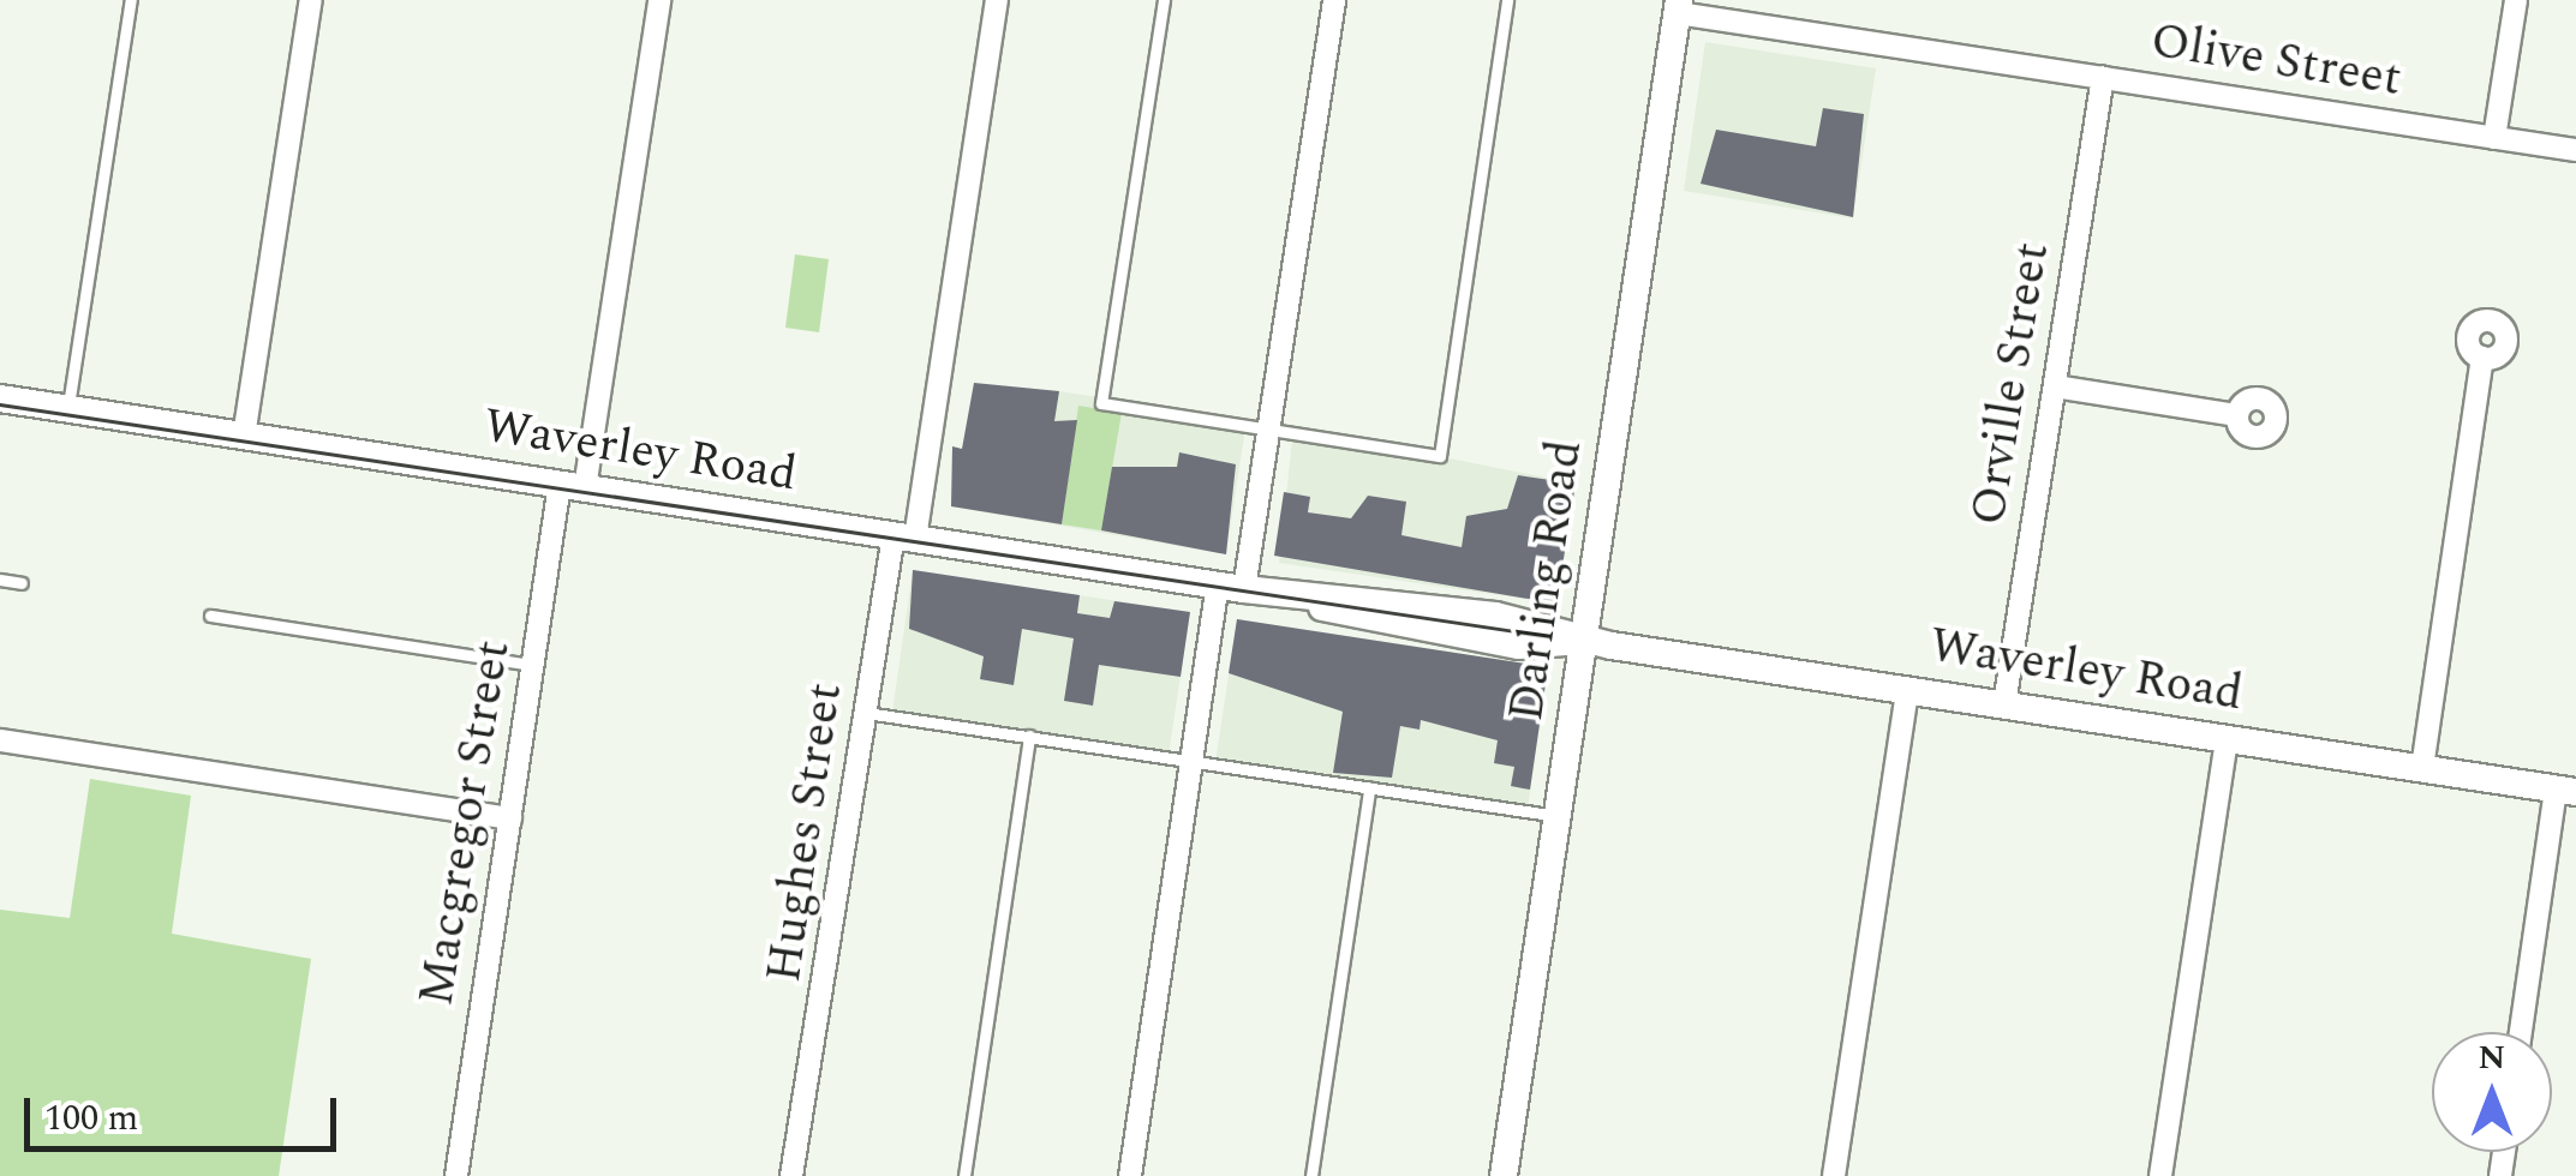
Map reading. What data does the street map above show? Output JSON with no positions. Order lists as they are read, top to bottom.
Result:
{
  "streets": {
    "main road": ["Waverley Road", "Darling Road"],
    "street": [
      "Olive Street",
      "Orville Street",
      "Macgregor Street",
      "Hughes Street"
    ]
  },
  "crossings": [
    ["Olive Street", "Orville Street"],
    ["Olive Street", "Darling Road"],
    ["Orville Street", "Waverley Road"],
    ["Waverley Road", "Darling Road"],
    ["Waverley Road", "Macgregor Street"],
    ["Waverley Road", "Hughes Street"]
  ],
  "scale_bar": "100 m",
  "north": "top"
}
